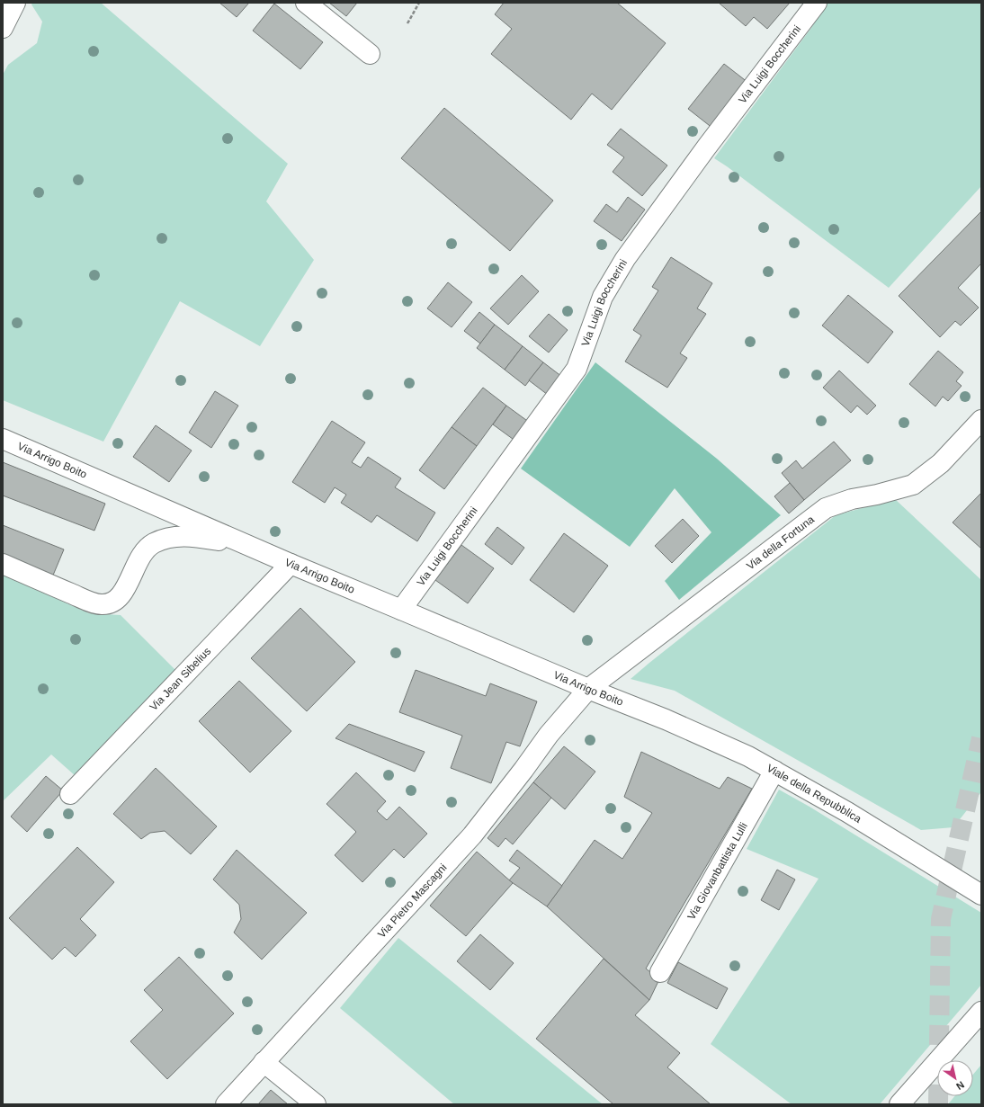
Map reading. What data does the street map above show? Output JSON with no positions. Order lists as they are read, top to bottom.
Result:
{
  "streets": {
    "street": [
      "Via Luigi Boccherini",
      "Via Arrigo Boito",
      "Via della Fortuna",
      "Via Jean Sibelius",
      "Viale della Repubblica",
      "Via Giovanbattista Lulli",
      "Via Pietro Mascagni"
    ]
  },
  "crossings": [
    ["Via Luigi Boccherini", "Via Arrigo Boito"],
    ["Via Arrigo Boito", "Via della Fortuna"],
    ["Via Arrigo Boito", "Via Jean Sibelius"],
    ["Via Arrigo Boito", "Viale della Repubblica"],
    ["Via Arrigo Boito", "Via Pietro Mascagni"],
    ["Via della Fortuna", "Via Pietro Mascagni"],
    ["Viale della Repubblica", "Via Giovanbattista Lulli"]
  ],
  "north": "bottom right"
}
